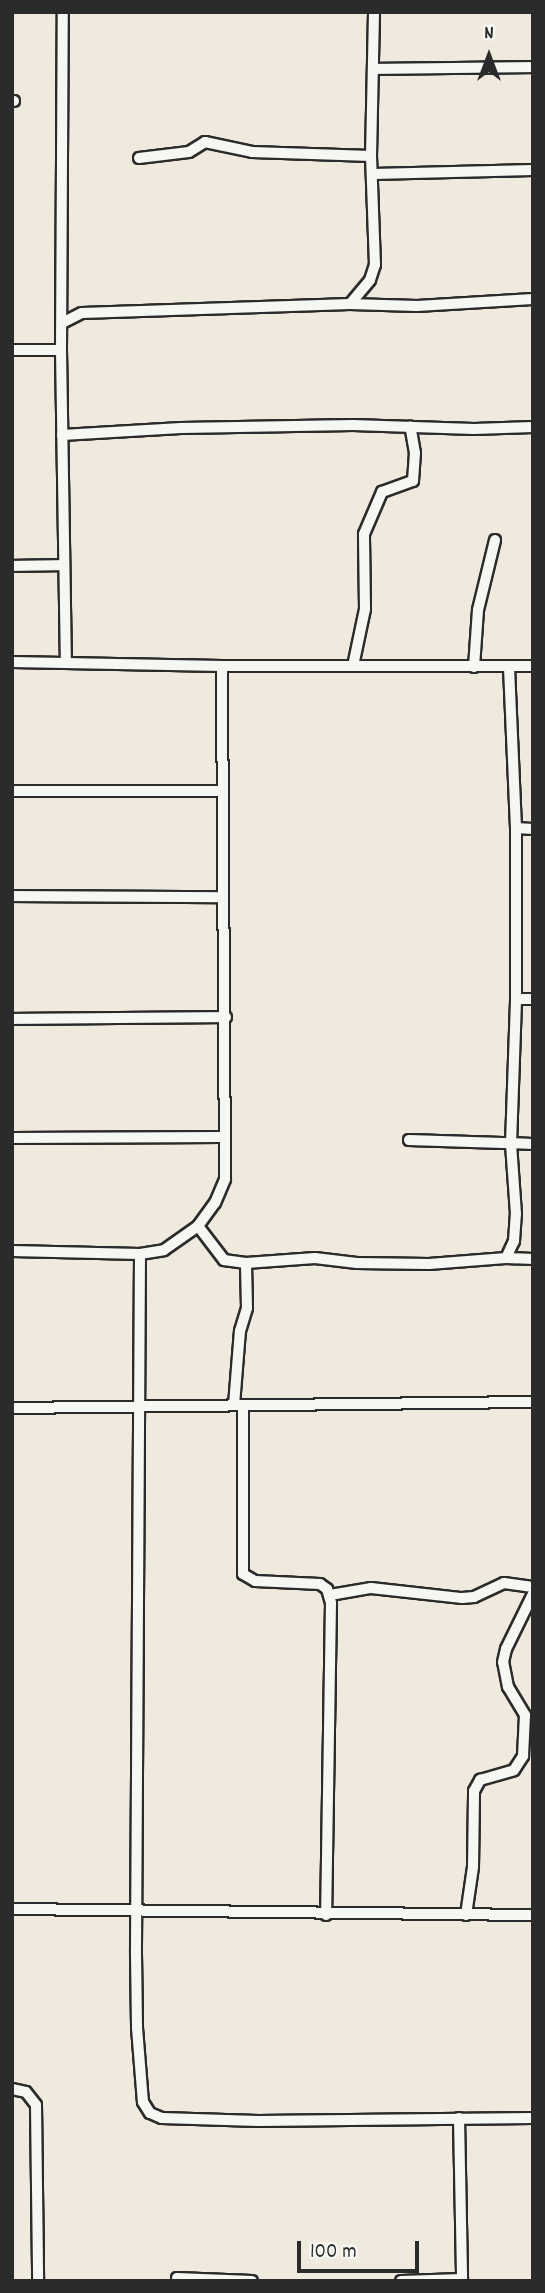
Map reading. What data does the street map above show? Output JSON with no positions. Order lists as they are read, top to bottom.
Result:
{
  "scale_bar": "100 m",
  "north": "top"
}
